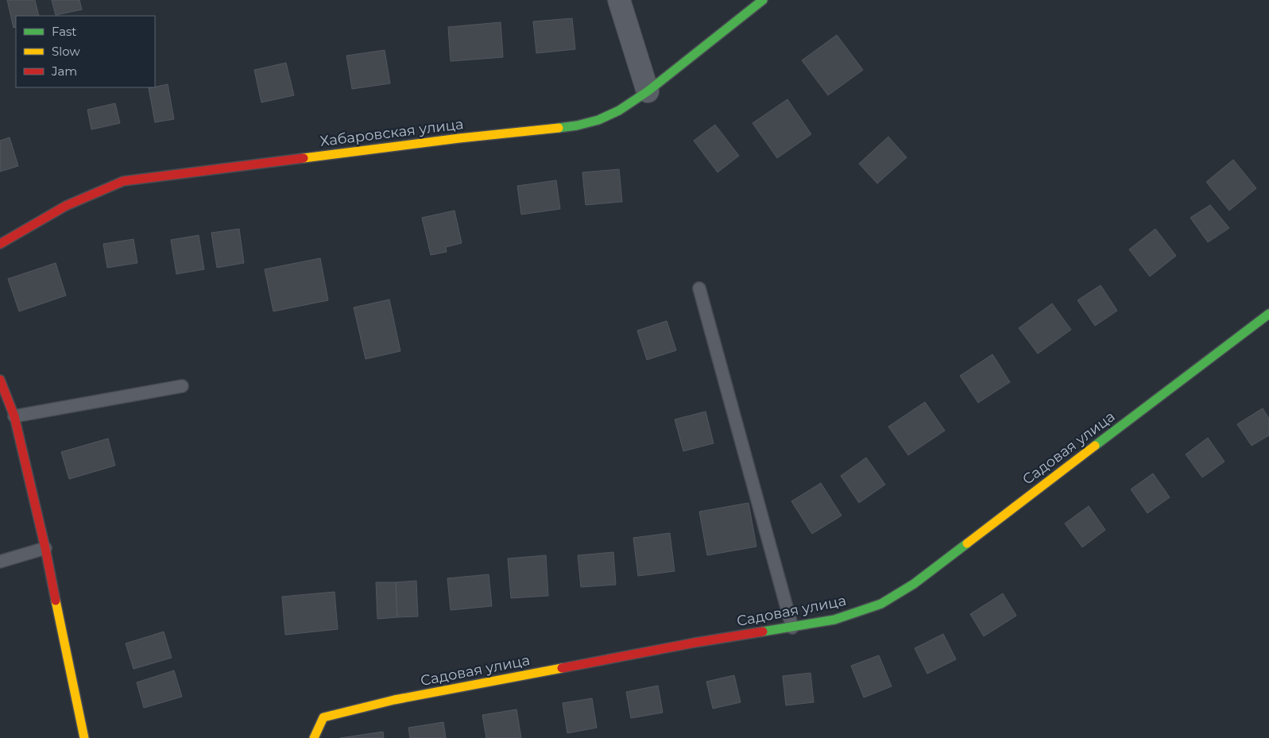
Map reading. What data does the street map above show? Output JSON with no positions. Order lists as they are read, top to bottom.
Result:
{
  "streets": {
    "street": ["Хабаровская улица", "Садовая улица"]
  },
  "legend": ["Fast", "Slow", "Jam"]
}
